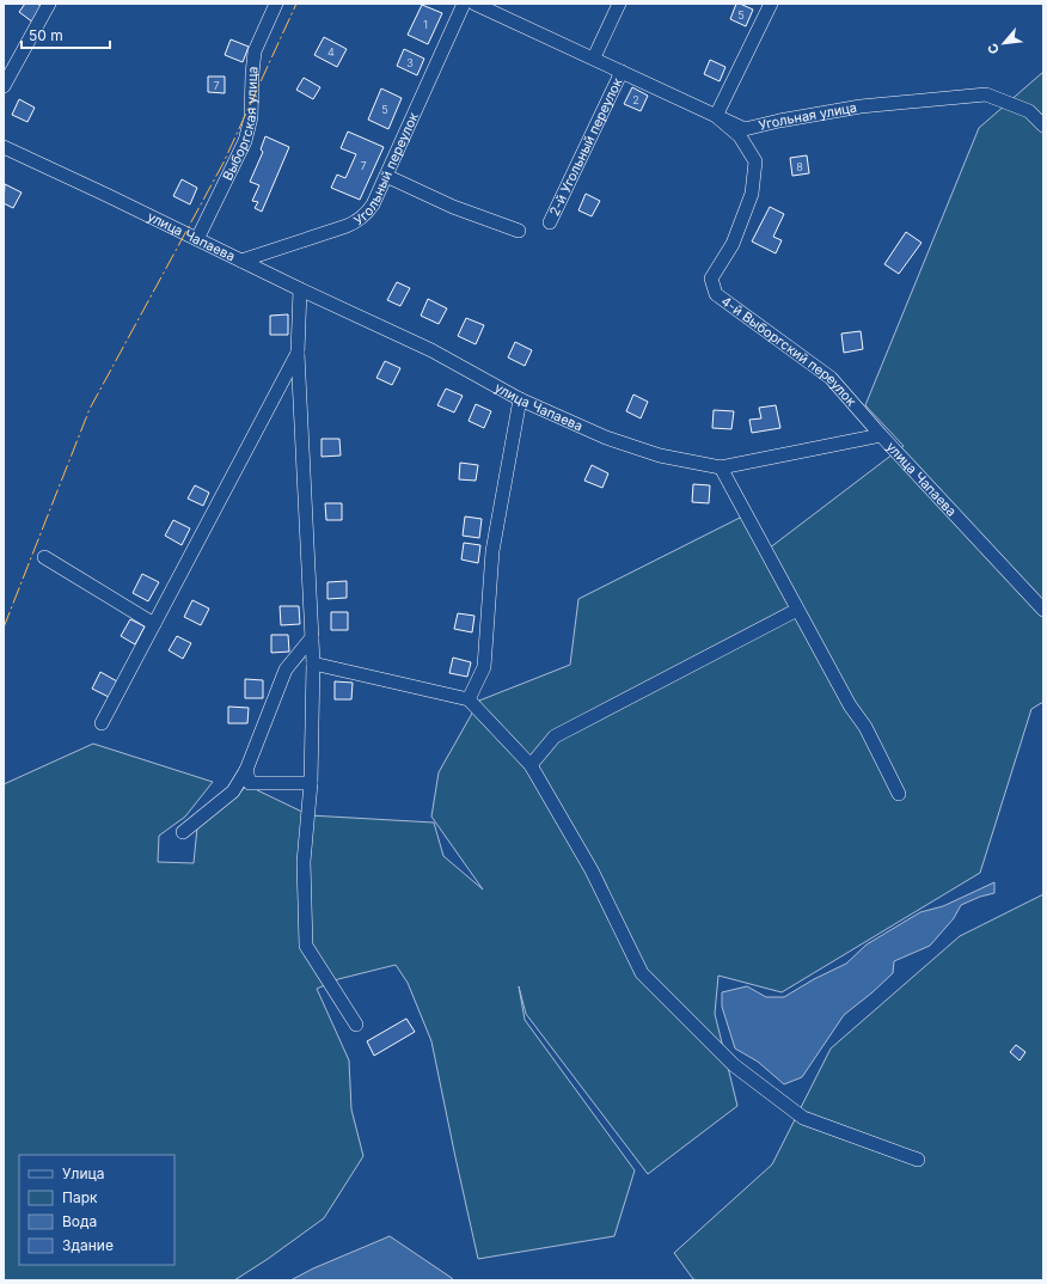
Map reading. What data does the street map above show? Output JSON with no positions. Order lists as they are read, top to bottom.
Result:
{
  "streets": {
    "street": [
      "Угольная улица",
      "Выборгская улица",
      "2-й Угольный переулок",
      "Угольный переулок",
      "улица Чапаева",
      "4-й Выборгский переулок"
    ]
  },
  "crossings": [
    ["Угольная улица", "2-й Угольный переулок"],
    ["Угольная улица", "4-й Выборгский переулок"],
    ["Выборгская улица", "улица Чапаева"],
    ["Угольный переулок", "улица Чапаева"],
    ["улица Чапаева", "4-й Выборгский переулок"]
  ],
  "house_numbers": [
    "5",
    "1",
    "4",
    "3",
    "7",
    "2",
    "5",
    "7",
    "8"
  ],
  "legend": [
    "Улица",
    "Парк",
    "Вода",
    "Здание"
  ],
  "scale_bar": "50 m",
  "north": "bottom left"
}
